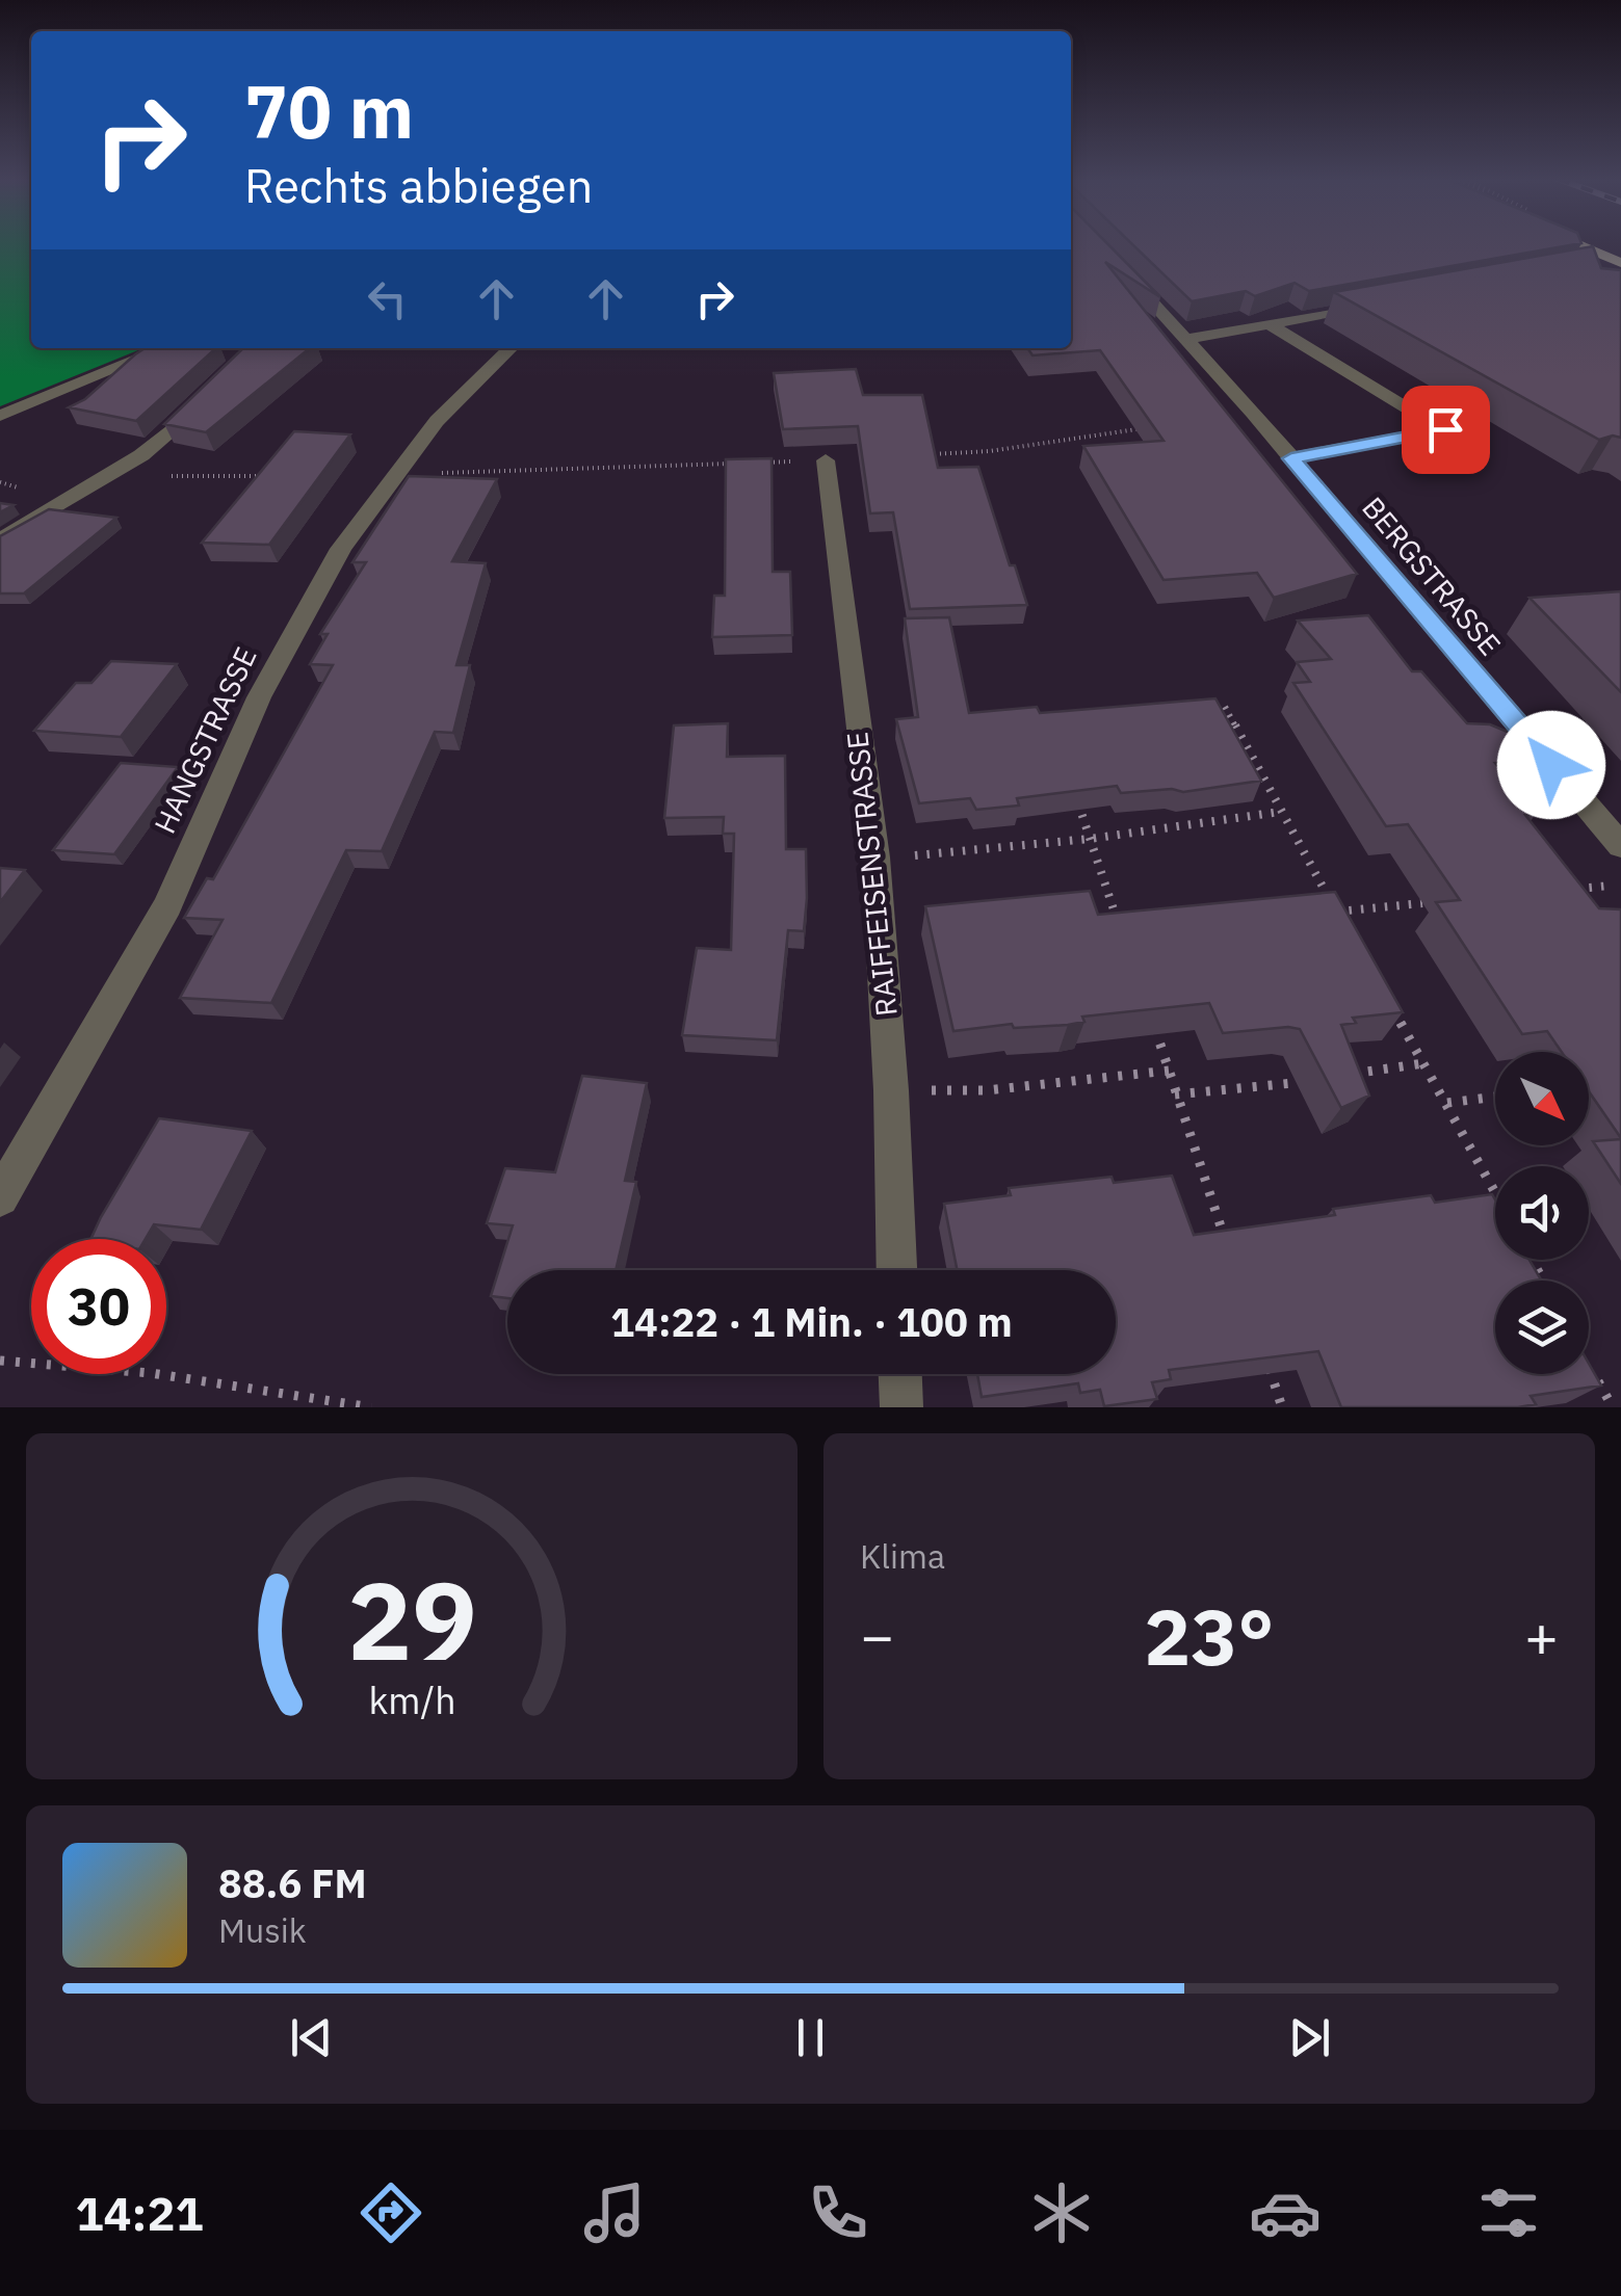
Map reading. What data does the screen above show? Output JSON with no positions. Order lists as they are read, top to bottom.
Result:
{
  "streets": {
    "street": ["BERGSTRASSE", "HANGSTRASSE", "RAIFFEISENSTRASSE"]
  },
  "north": "bottom right",
  "page": {
    "turn": ["70 m", "Rechts abbiegen"],
    "limit": "30",
    "trip": "14:22 · 1 Min. · 100 m",
    "tile": "Klima",
    "heat": ["−", "23°", "+"],
    "song": ["88.6 FM", "Musik"],
    "tabs": "14:21",
    "gauge": ["29", "km/h"]
  }
}
